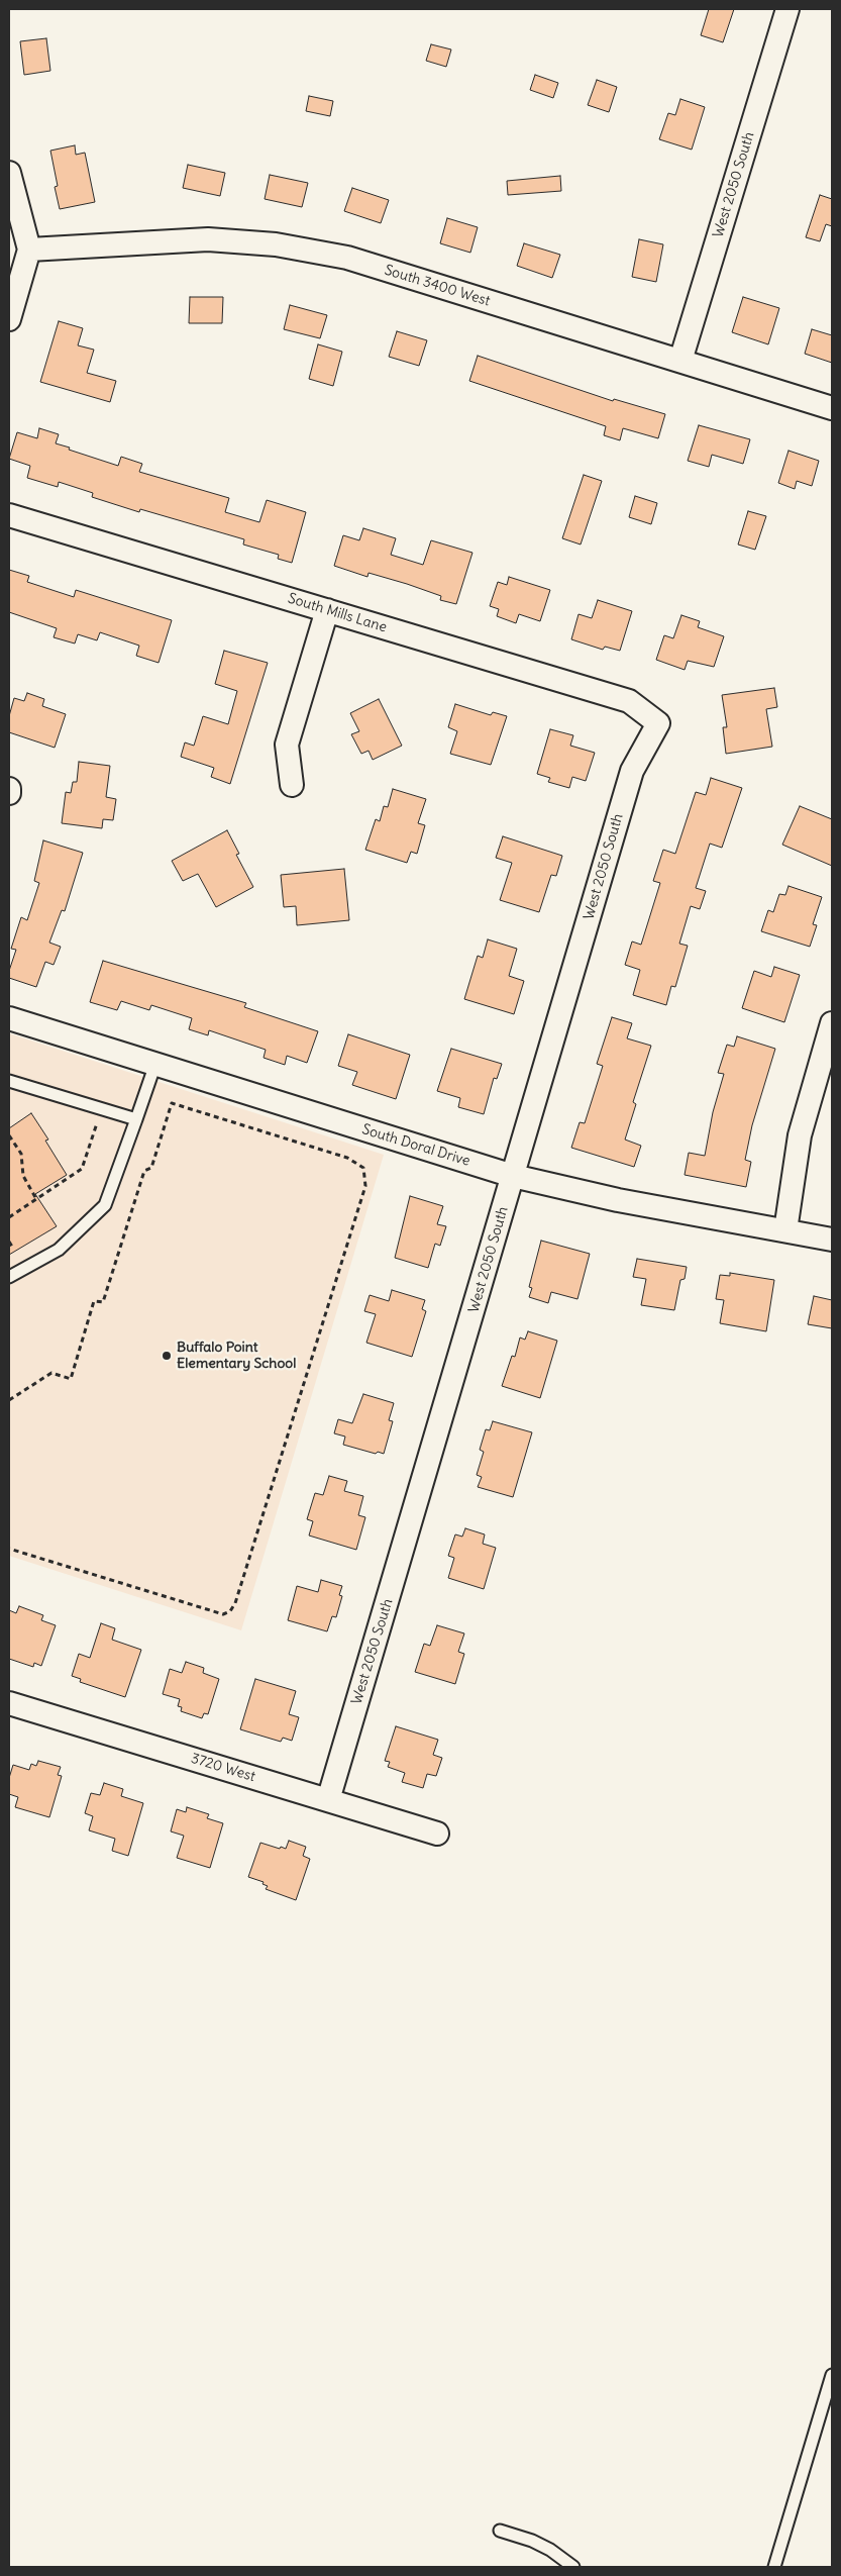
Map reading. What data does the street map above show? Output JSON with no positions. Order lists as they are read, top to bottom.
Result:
{
  "streets": {
    "street": [
      "West 2050 South",
      "South 3400 West",
      "South Mills Lane",
      "South Doral Drive",
      "3720 West"
    ]
  },
  "crossings": [
    ["West 2050 South", "South 3400 West"],
    ["West 2050 South", "South Mills Lane"],
    ["West 2050 South", "South Doral Drive"],
    ["West 2050 South", "3720 West"]
  ],
  "places": ["Buffalo Point Elementary School"]
}
